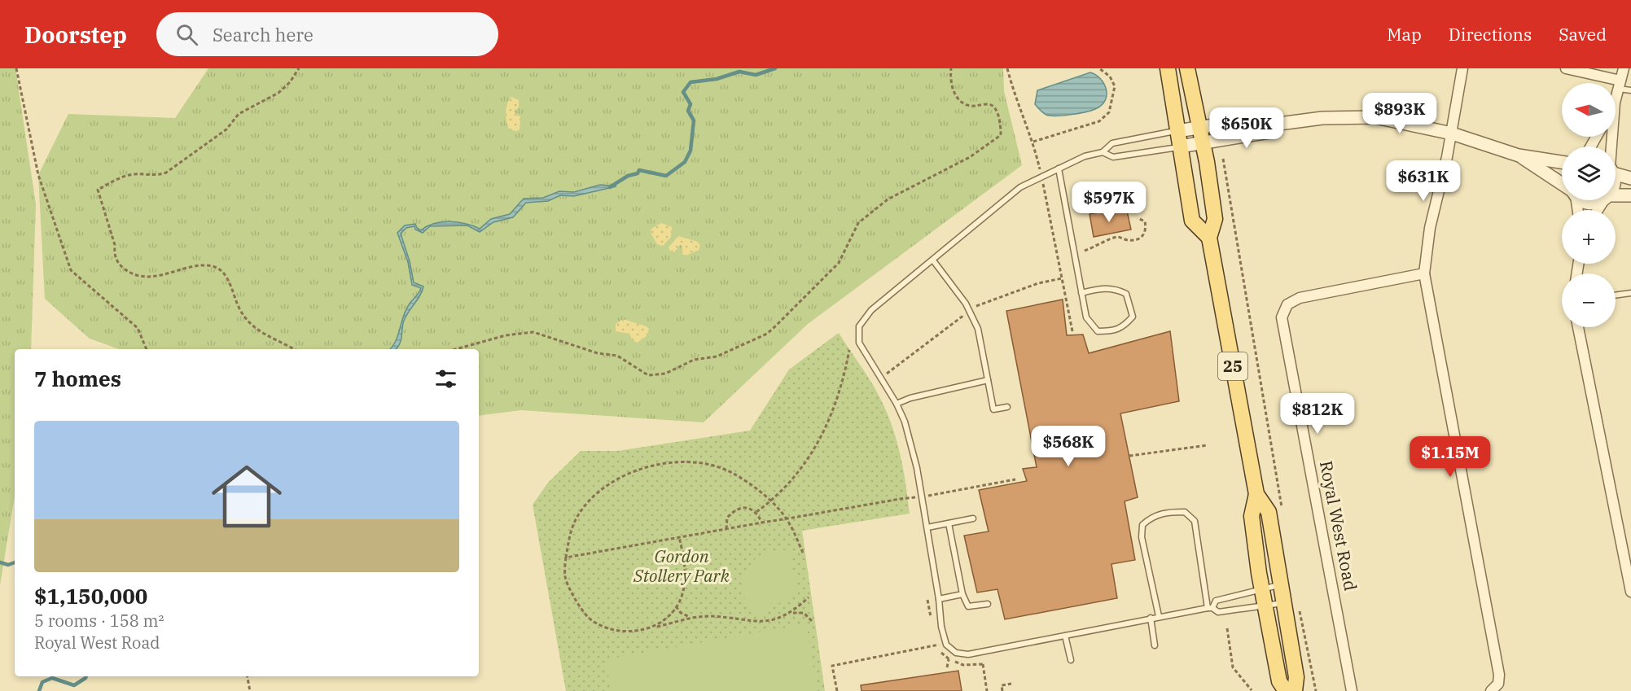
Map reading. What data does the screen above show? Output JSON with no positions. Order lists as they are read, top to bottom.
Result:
{
  "streets": {
    "main road": ["25"],
    "street": ["Royal West Road"]
  },
  "parks": ["Gordon Stollery Park"],
  "north": "left",
  "page": {
    "header": "Doorstep",
    "search": "Search here",
    "nav": ["Map", "Directions", "Saved"],
    "map_buttons": ["+", "−"],
    "price": [
      "$893K",
      "$650K",
      "$631K",
      "$597K",
      "$812K",
      "$568K",
      "$1.15M"
    ],
    "heading": "7 homes",
    "list": [
      {
        "name": "$1,150,000",
        "note": "5 rooms · 158 m² · Royal West Road"
      }
    ]
  }
}
